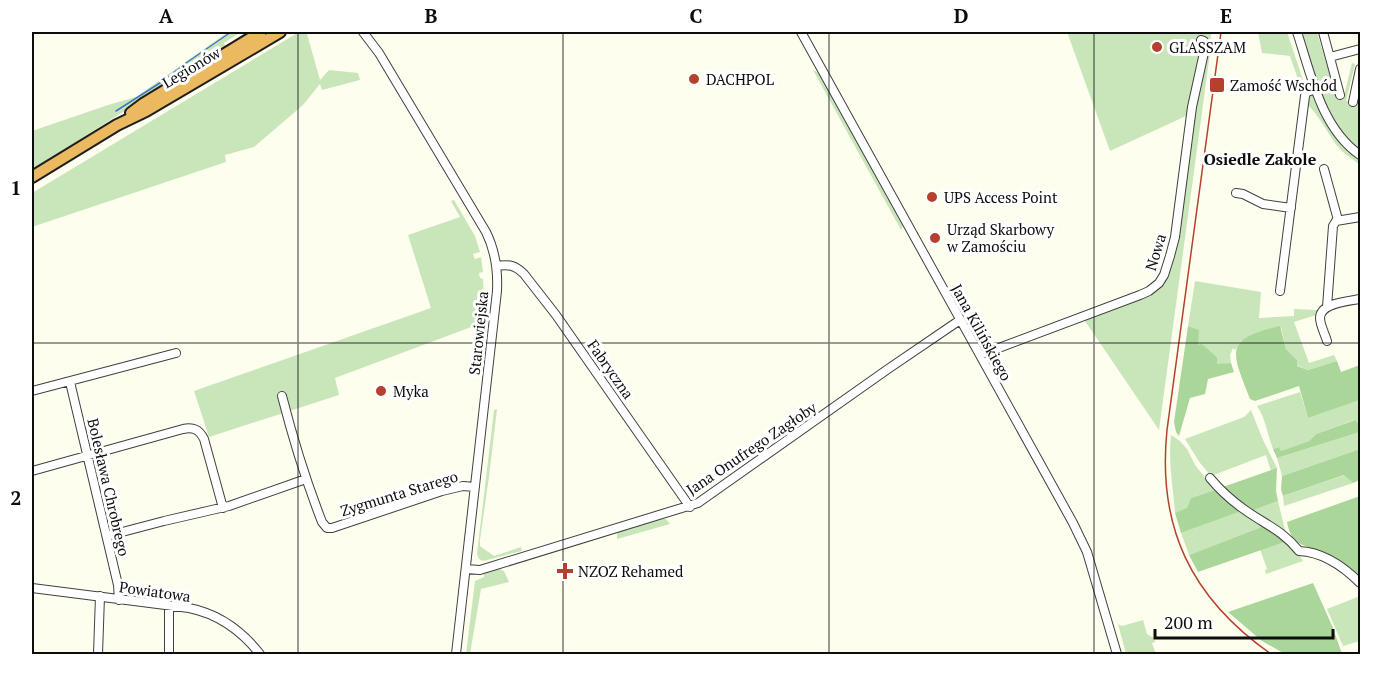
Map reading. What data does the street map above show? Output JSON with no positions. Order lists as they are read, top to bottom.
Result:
{
  "streets": {
    "highway": ["Legionów"],
    "street": [
      "Nowa",
      "Jana Kilińskiego",
      "Starowiejska",
      "Fabryczna",
      "Jana Onufrego Zagłoby",
      "Bolesława Chrobrego",
      "Zygmunta Starego",
      "Powiatowa"
    ]
  },
  "crossings": [
    ["Nowa", "Jana Kilińskiego"],
    ["Jana Kilińskiego", "Jana Onufrego Zagłoby"],
    ["Starowiejska", "Fabryczna"],
    ["Starowiejska", "Jana Onufrego Zagłoby"],
    ["Starowiejska", "Zygmunta Starego"],
    ["Fabryczna", "Jana Onufrego Zagłoby"],
    ["Bolesława Chrobrego", "Powiatowa"]
  ],
  "districts": ["Osiedle Zakole"],
  "places": {
    "other": [
      "GLASSZAM",
      "DACHPOL",
      "UPS Access Point",
      "Urząd Skarbowy w Zamościu",
      "Myka"
    ],
    "transit": ["Zamość Wschód"],
    "health": ["NZOZ Rehamed"]
  },
  "scale_bar": "200 m",
  "grid": {
    "columns": [
      "A",
      "B",
      "C",
      "D",
      "E"
    ],
    "rows": ["1", "2"]
  }
}
